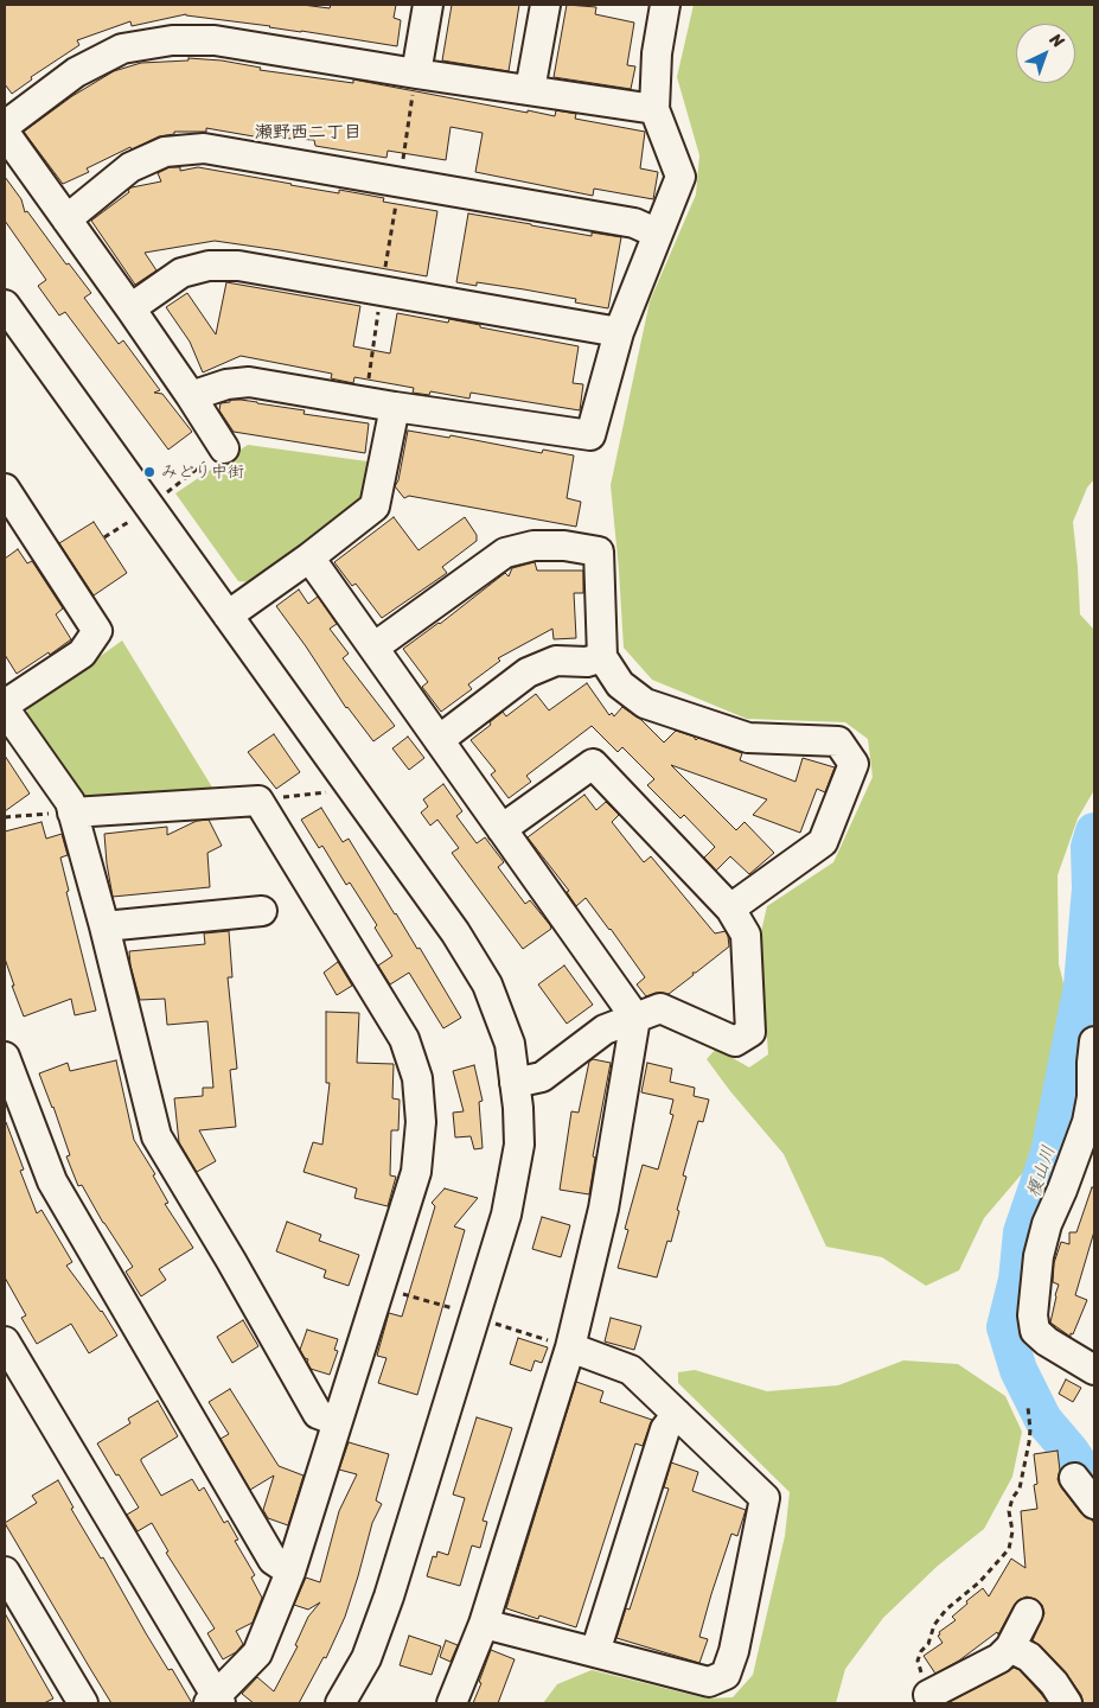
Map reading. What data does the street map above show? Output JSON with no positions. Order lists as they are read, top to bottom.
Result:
{
  "districts": ["瀬野西二丁目"],
  "water": ["榎山川"],
  "places": ["みどり中街"],
  "north": "top right"
}
